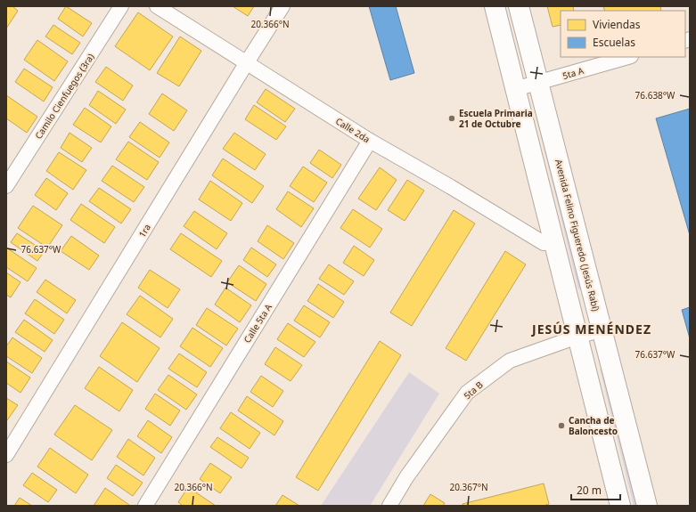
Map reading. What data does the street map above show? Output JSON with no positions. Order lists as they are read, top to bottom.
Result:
{
  "streets": {
    "main road": ["Avenida Felino Figueredo (Jesús Rabí)"],
    "street": [
      "5ta A",
      "Camilo Cienfuegos (3ra)",
      "Calle 2da",
      "1ra",
      "Calle 5ta A",
      "5ta B"
    ]
  },
  "crossings": [
    ["5ta A", "Avenida Felino Figueredo (Jesús Rabí)"],
    ["Calle 2da", "1ra"],
    ["Calle 2da", "Calle 5ta A"],
    ["Avenida Felino Figueredo (Jesús Rabí)", "5ta B"]
  ],
  "districts": ["JESÚS MENÉNDEZ"],
  "places": ["Escuela Primaria 21 de Octubre", "Cancha de Baloncesto"],
  "legend": ["Viviendas", "Escuelas"],
  "scale_bar": "20 m",
  "coordinates": [
    "20.366°N",
    "76.638°W",
    "76.637°W",
    "20.367°N"
  ]
}
